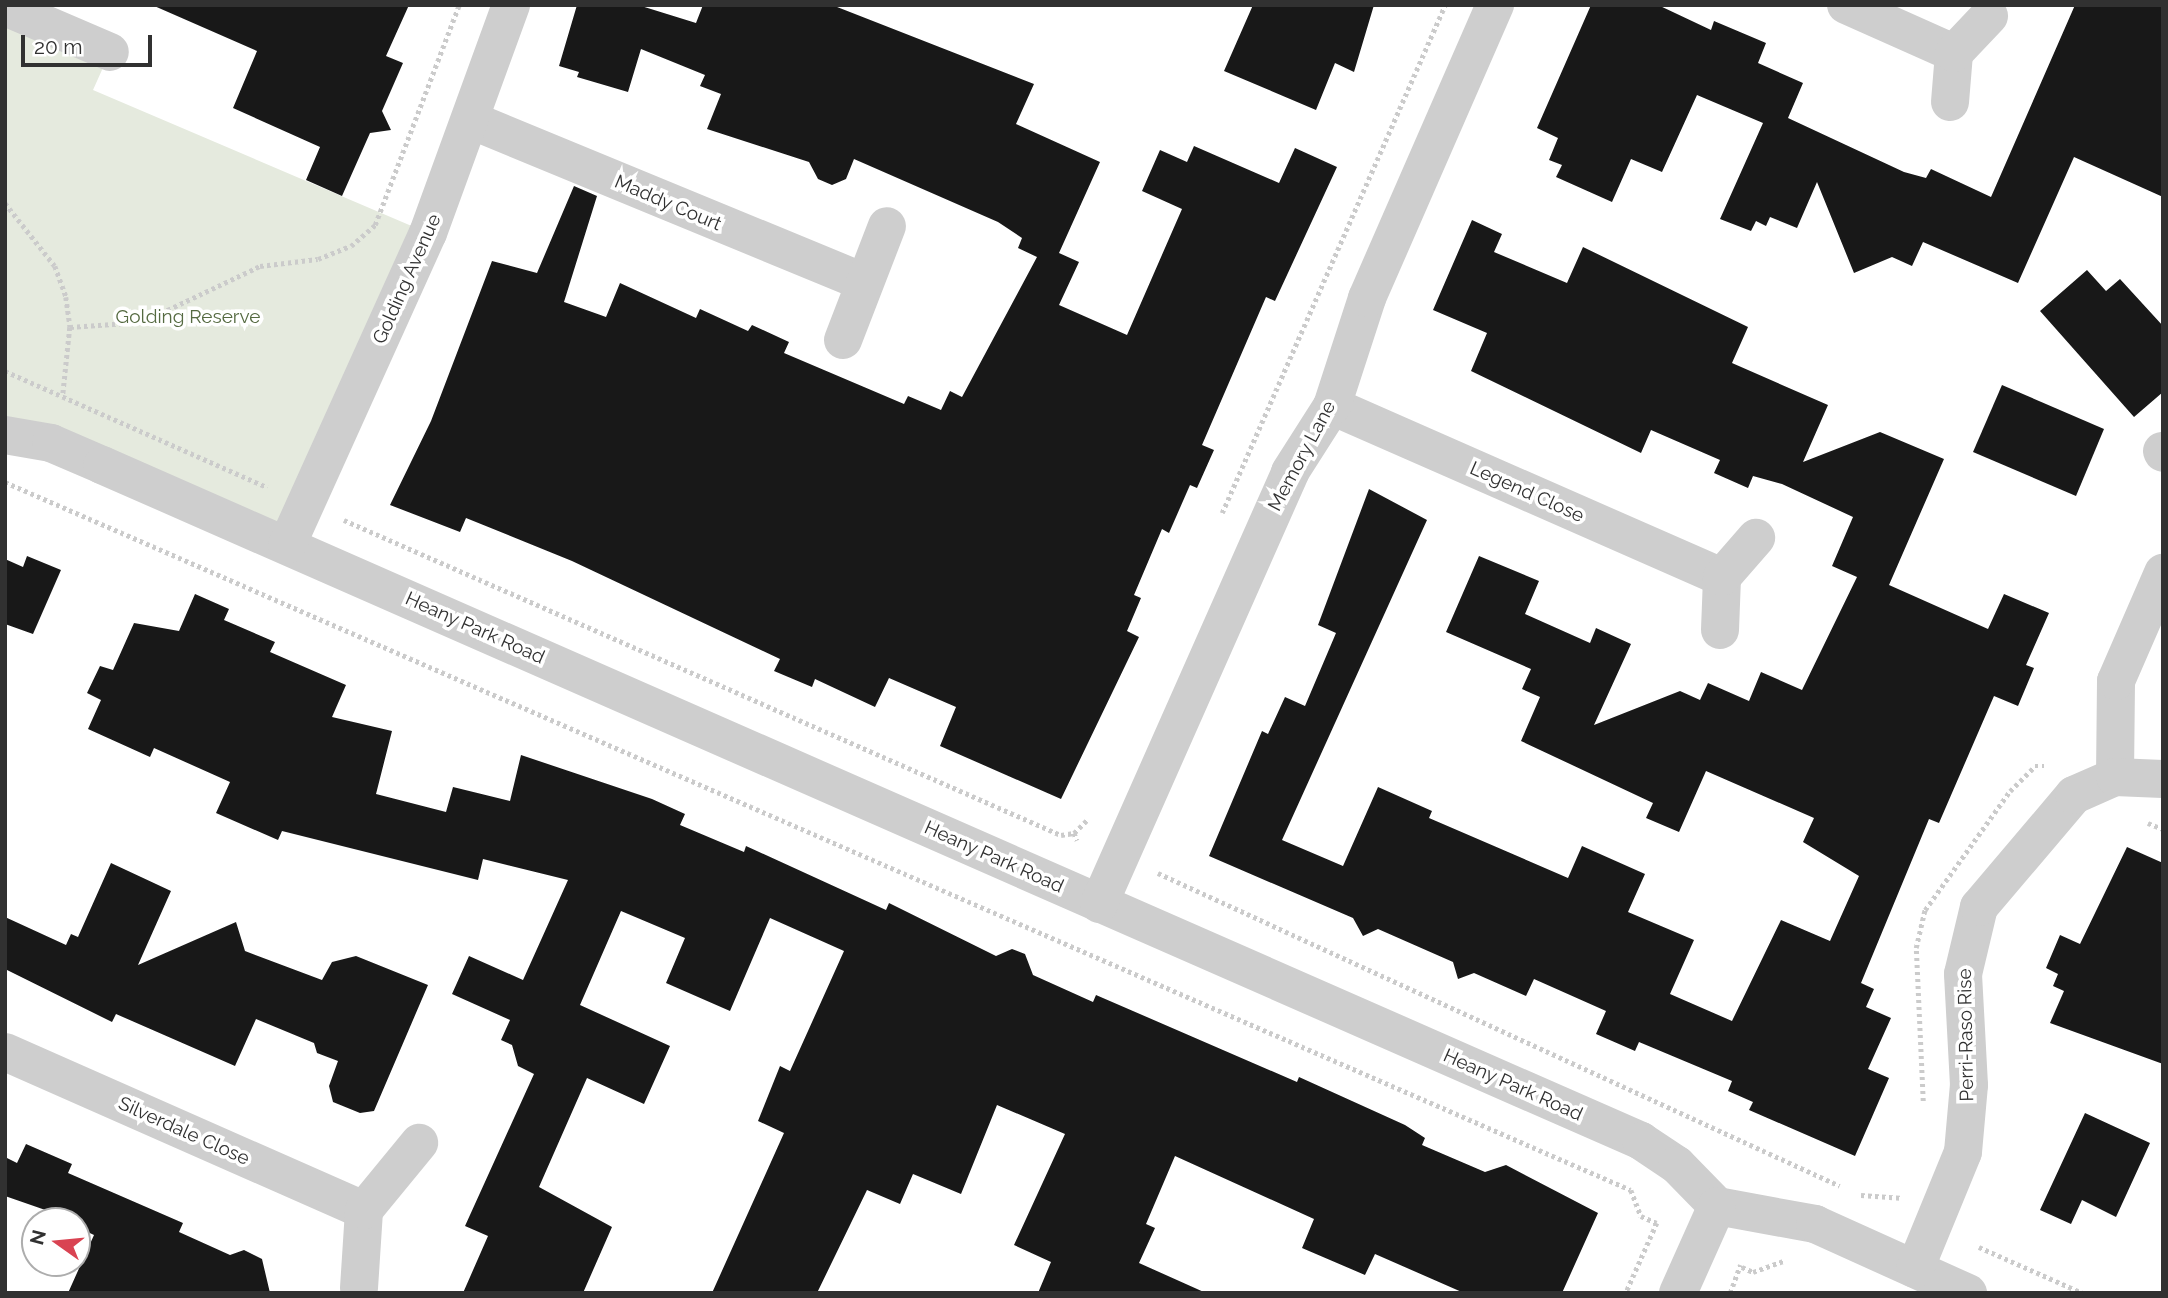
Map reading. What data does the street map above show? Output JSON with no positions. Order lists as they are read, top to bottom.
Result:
{
  "streets": {
    "street": [
      "Maddy Court",
      "Golding Avenue",
      "Memory Lane",
      "Legend Close",
      "Heany Park Road",
      "Perri-Raso Rise",
      "Silverdale Close"
    ]
  },
  "crossings": [
    ["Maddy Court", "Golding Avenue"],
    ["Golding Avenue", "Heany Park Road"],
    ["Memory Lane", "Legend Close"],
    ["Memory Lane", "Heany Park Road"]
  ],
  "parks": ["Golding Reserve"],
  "scale_bar": "20 m",
  "north": "left"
}
